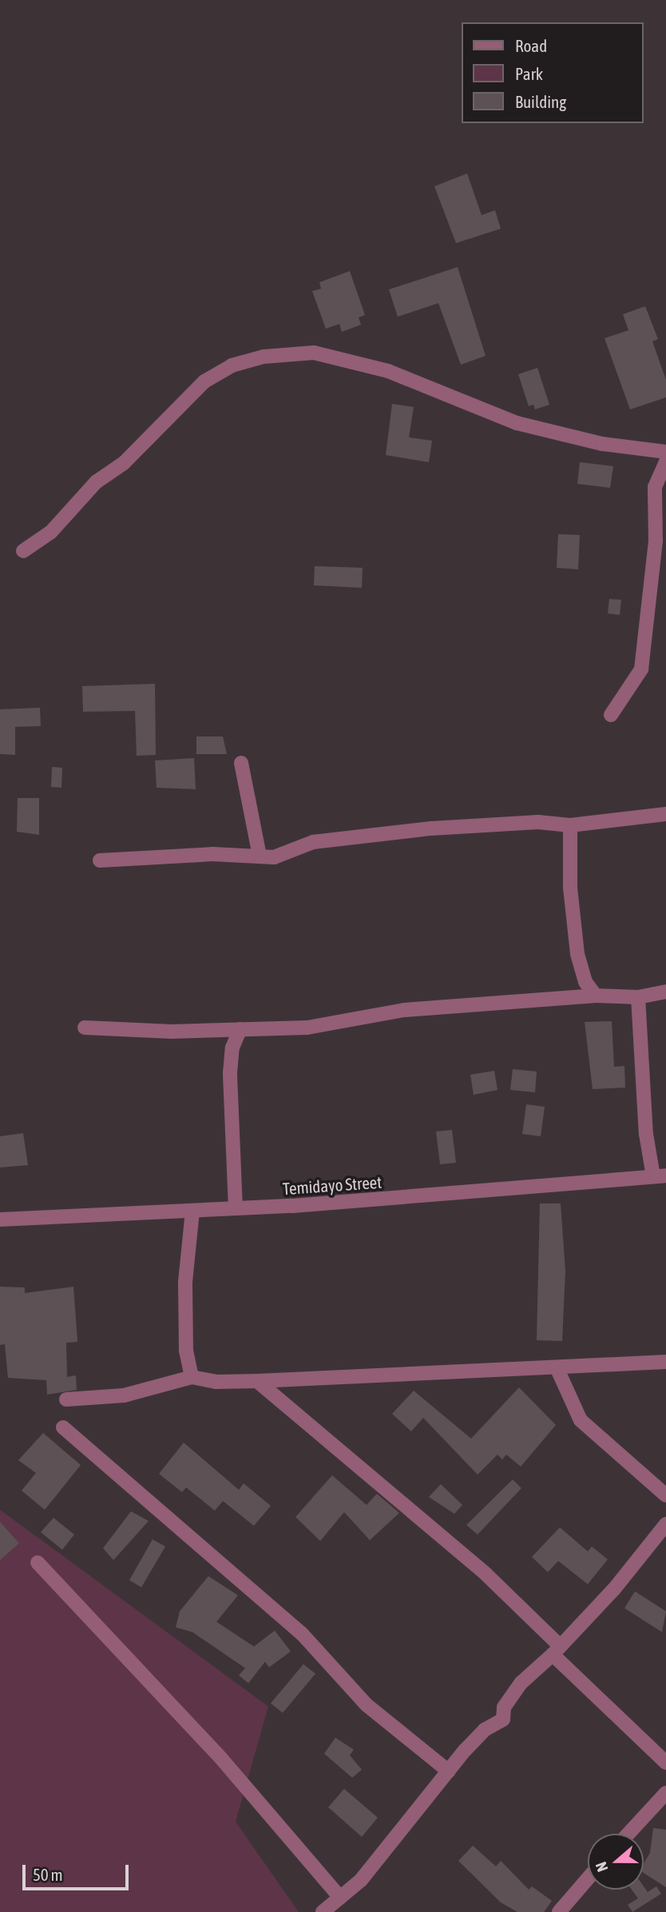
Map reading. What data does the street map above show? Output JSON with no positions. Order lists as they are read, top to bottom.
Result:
{
  "streets": {
    "street": ["Temidayo Street"]
  },
  "legend": ["Road", "Park", "Building"],
  "scale_bar": "50 m",
  "north": "left"
}
